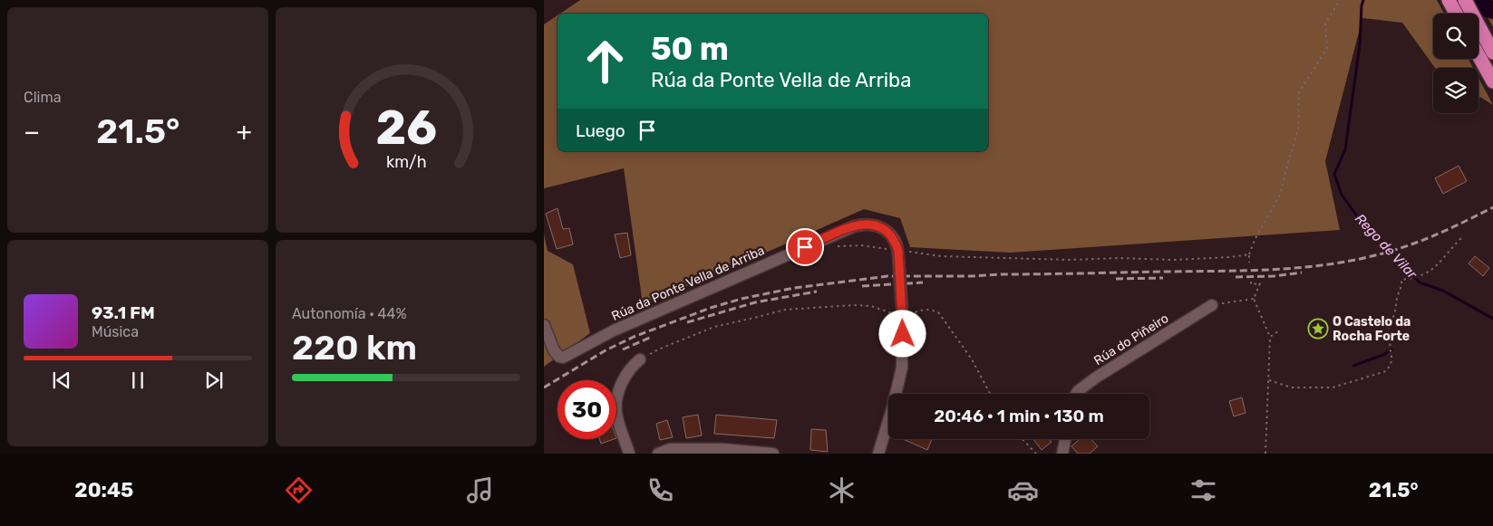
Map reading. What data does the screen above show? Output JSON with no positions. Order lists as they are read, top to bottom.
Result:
{
  "streets": {
    "street": ["Rúa da Ponte Vella de Arriba", "Rúa do Piñeiro"]
  },
  "water": ["Rego de Vilar"],
  "places": {
    "place": ["O Castelo da Rocha Forte"]
  },
  "page": {
    "tile": [
      "Clima",
      ["Autonomía · 44%", "220 km"]
    ],
    "turn": ["50 m", "Rúa da Ponte Vella de Arriba"],
    "then": "Luego",
    "heat": ["−", "21.5°", "+"],
    "song": ["93.1 FM", "Música"],
    "limit": "30",
    "trip": "20:46 · 1 min · 130 m",
    "tabs": ["20:45", "21.5°"],
    "gauge": ["26", "km/h"]
  }
}
